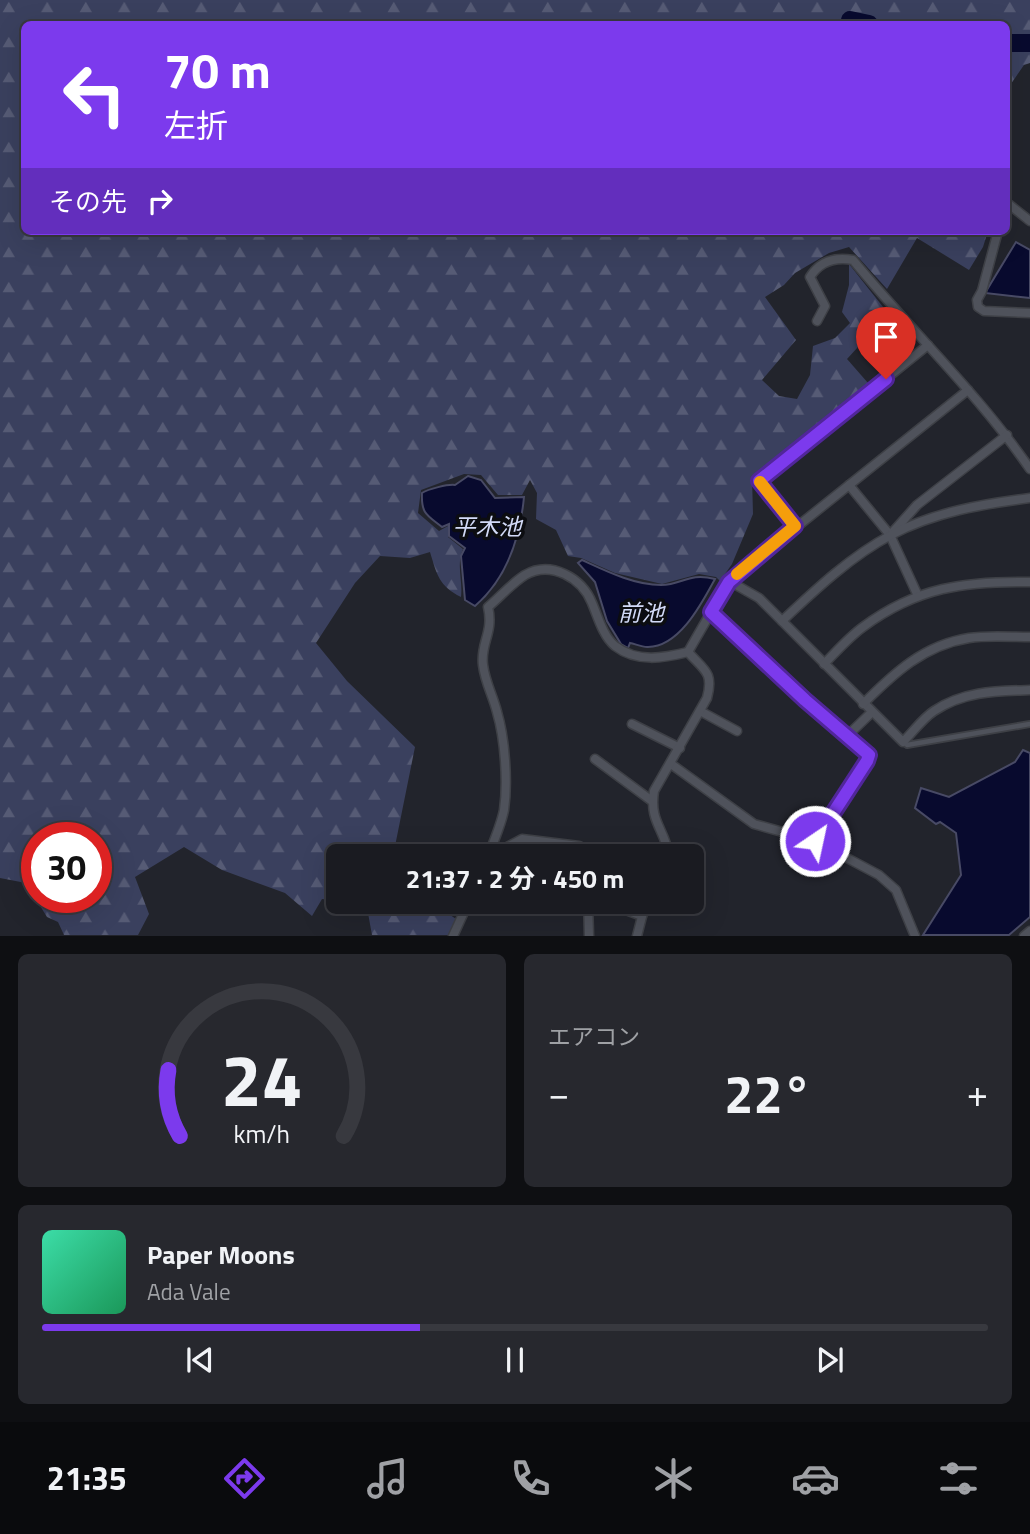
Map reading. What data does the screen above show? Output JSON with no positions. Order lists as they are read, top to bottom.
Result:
{
  "water": ["平木池", "前池"],
  "page": {
    "turn": ["70 m", "左折"],
    "then": "その先",
    "limit": "30",
    "trip": "21:37 · 2 分 · 450 m",
    "tile": "エアコン",
    "heat": ["−", "22°", "+"],
    "song": ["Paper Moons", "Ada Vale"],
    "tabs": "21:35",
    "gauge": ["24", "km/h"]
  }
}
